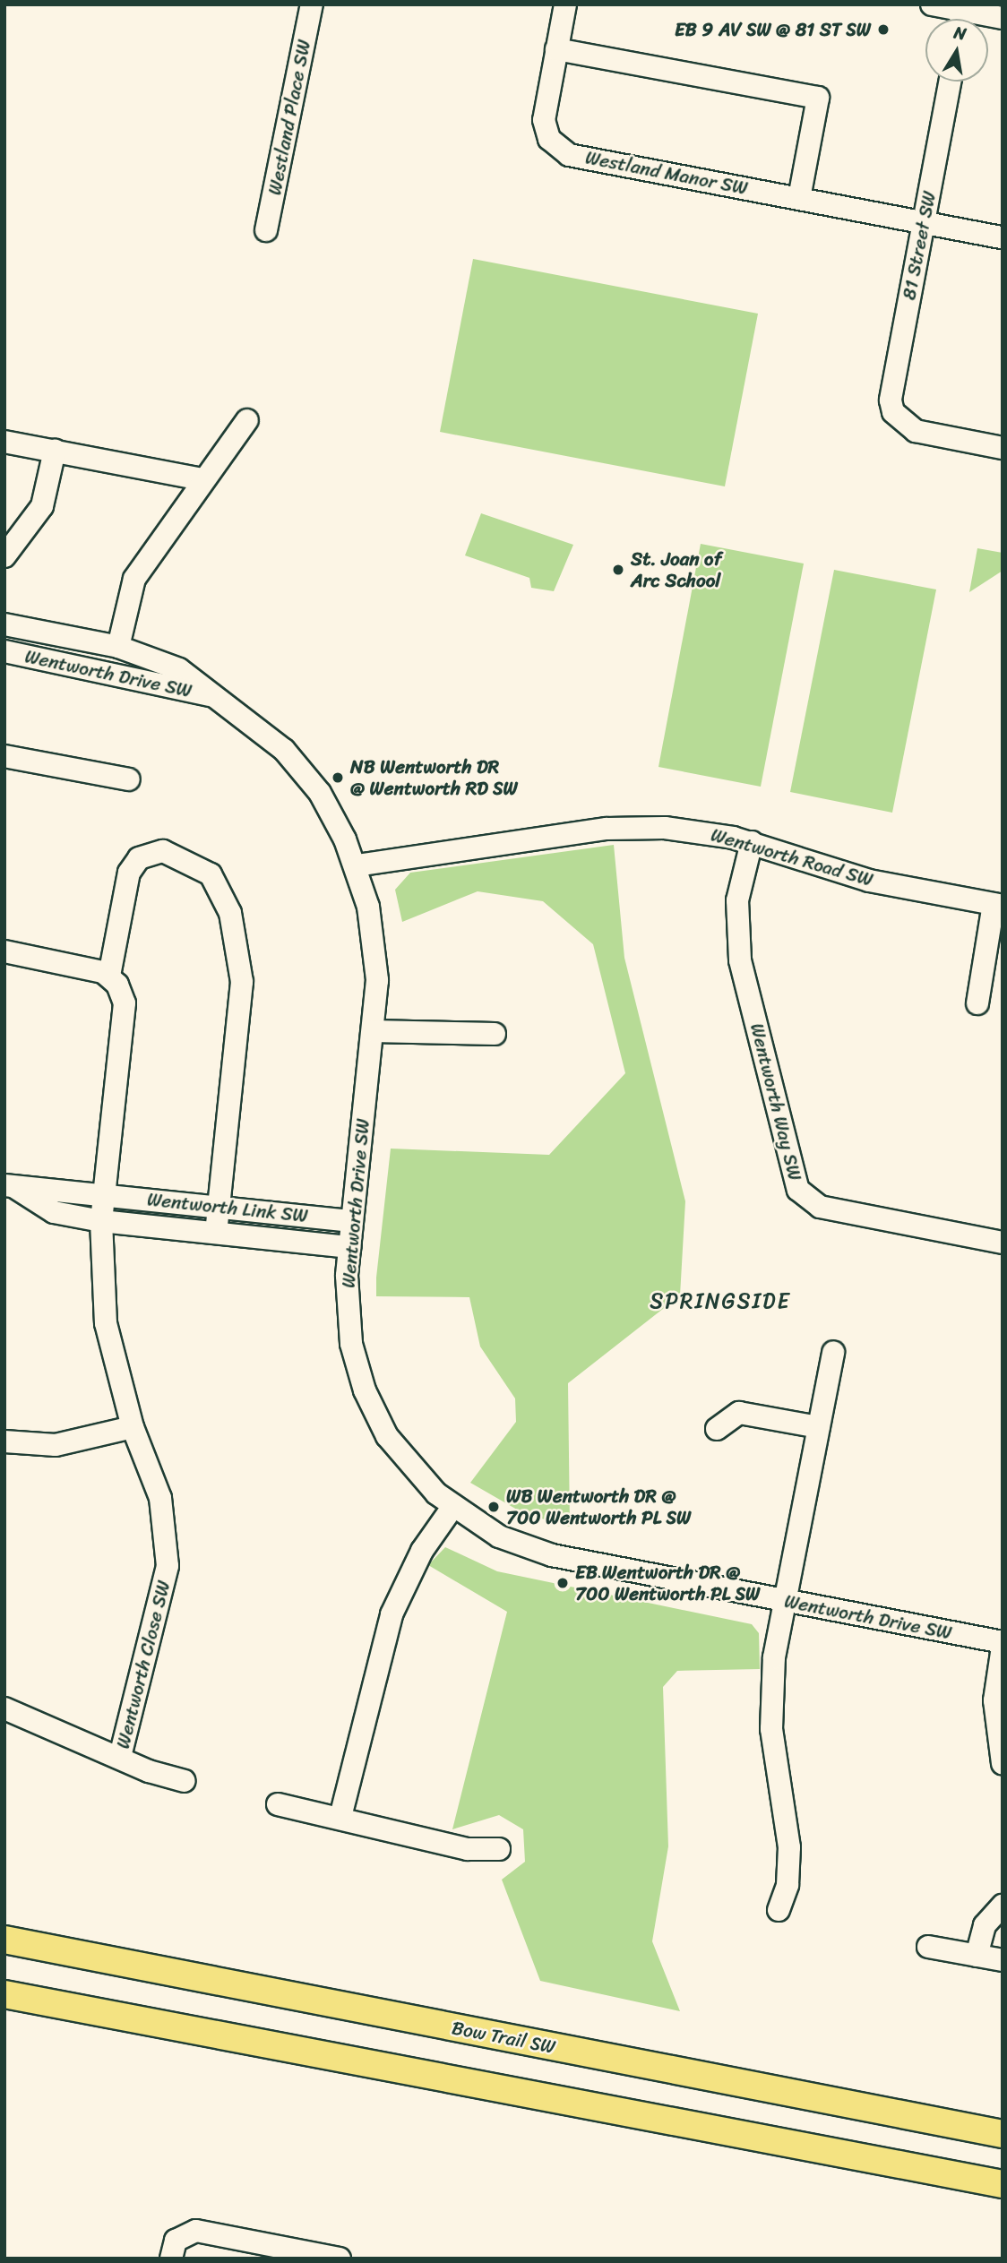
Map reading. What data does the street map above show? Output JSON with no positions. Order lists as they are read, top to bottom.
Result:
{
  "streets": {
    "main road": ["Bow Trail SW"],
    "street": [
      "Westland Place SW",
      "Westland Manor SW",
      "81 Street SW",
      "Wentworth Drive SW",
      "Wentworth Road SW",
      "Wentworth Way SW",
      "Wentworth Link SW",
      "Wentworth Close SW"
    ]
  },
  "crossings": [
    ["Westland Manor SW", "81 Street SW"],
    ["Wentworth Drive SW", "Wentworth Road SW"],
    ["Wentworth Drive SW", "Wentworth Link SW"],
    ["Wentworth Road SW", "Wentworth Way SW"],
    ["Wentworth Link SW", "Wentworth Close SW"]
  ],
  "districts": ["SPRINGSIDE"],
  "places": [
    "EB 9 AV SW @ 81 ST SW",
    "St. Joan of Arc School",
    "NB Wentworth DR @ Wentworth RD SW",
    "WB Wentworth DR @ 700 Wentworth PL SW",
    "EB Wentworth DR @ 700 Wentworth PL SW"
  ],
  "north": "top"
}
